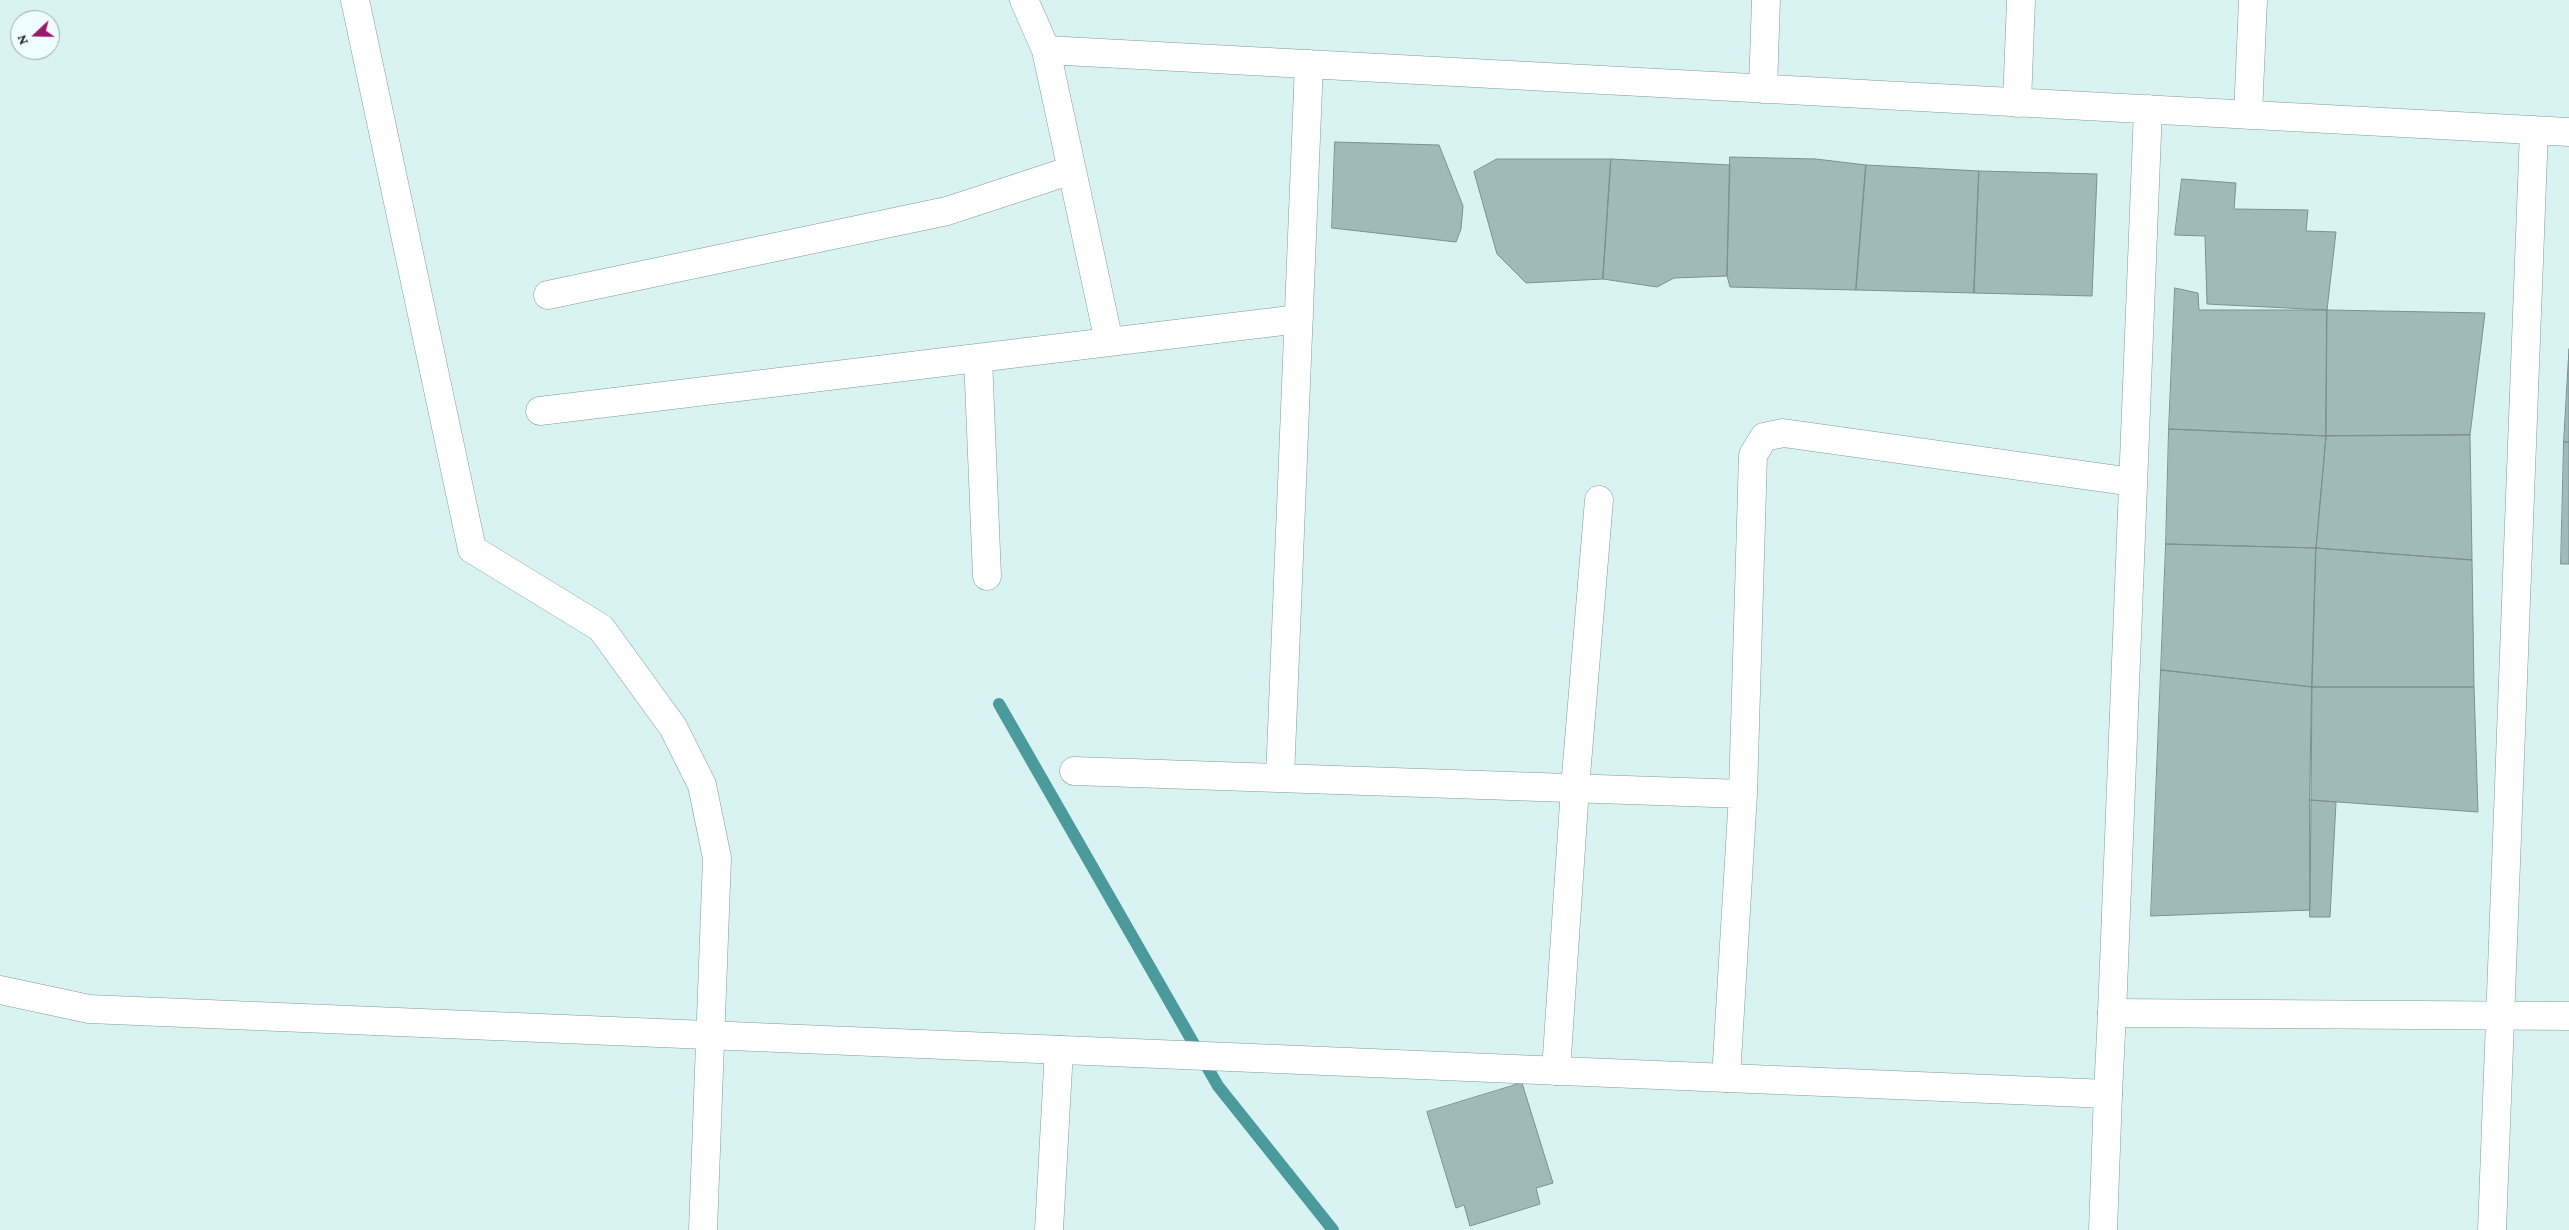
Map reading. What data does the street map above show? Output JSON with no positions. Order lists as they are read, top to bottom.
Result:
{
  "north": "left"
}
